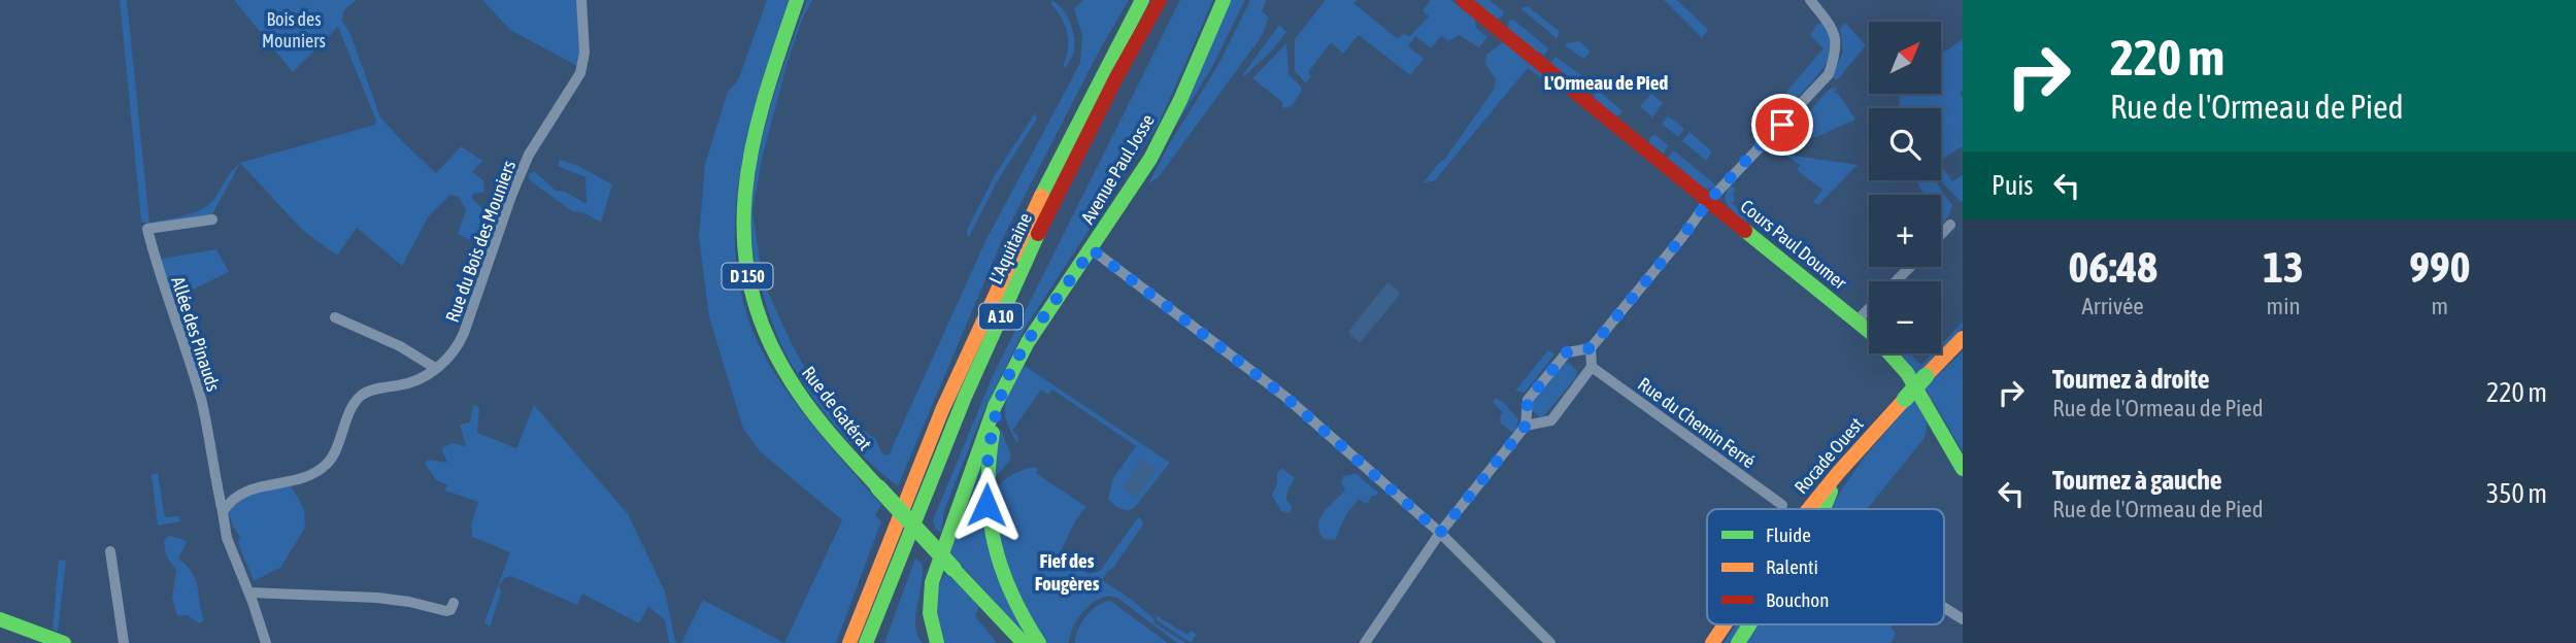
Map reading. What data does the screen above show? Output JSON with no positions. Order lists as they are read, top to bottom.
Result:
{
  "streets": {
    "main road": [
      "Avenue Paul Josse",
      "Cours Paul Doumer",
      "L'Aquitaine",
      "D 150",
      "A 10",
      "Rue de Gatérat",
      "Rocade Ouest"
    ],
    "street": ["Rue du Bois des Mouniers", "Allée des Pinauds", "Rue du Chemin Ferré"]
  },
  "crossings": [
    ["Rue du Bois des Mouniers", "Allée des Pinauds"]
  ],
  "districts": ["L'Ormeau de Pied", "Fief des Fougères"],
  "parks": ["Bois des Mouniers"],
  "legend": ["Fluide", "Ralenti", "Bouchon"],
  "north": "top right",
  "page": {
    "turn": ["220 m", "Rue de l'Ormeau de Pied"],
    "map_buttons": ["+", "−"],
    "then": "Puis",
    "eta": [
      "06:48",
      "Arrivée",
      "13",
      "min",
      "990",
      "m"
    ],
    "list": [
      {
        "name": "Tournez à droite",
        "note": "Rue de l'Ormeau de Pied",
        "value": "220 m"
      },
      {
        "name": "Tournez à gauche",
        "note": "Rue de l'Ormeau de Pied",
        "value": "350 m"
      }
    ]
  }
}
